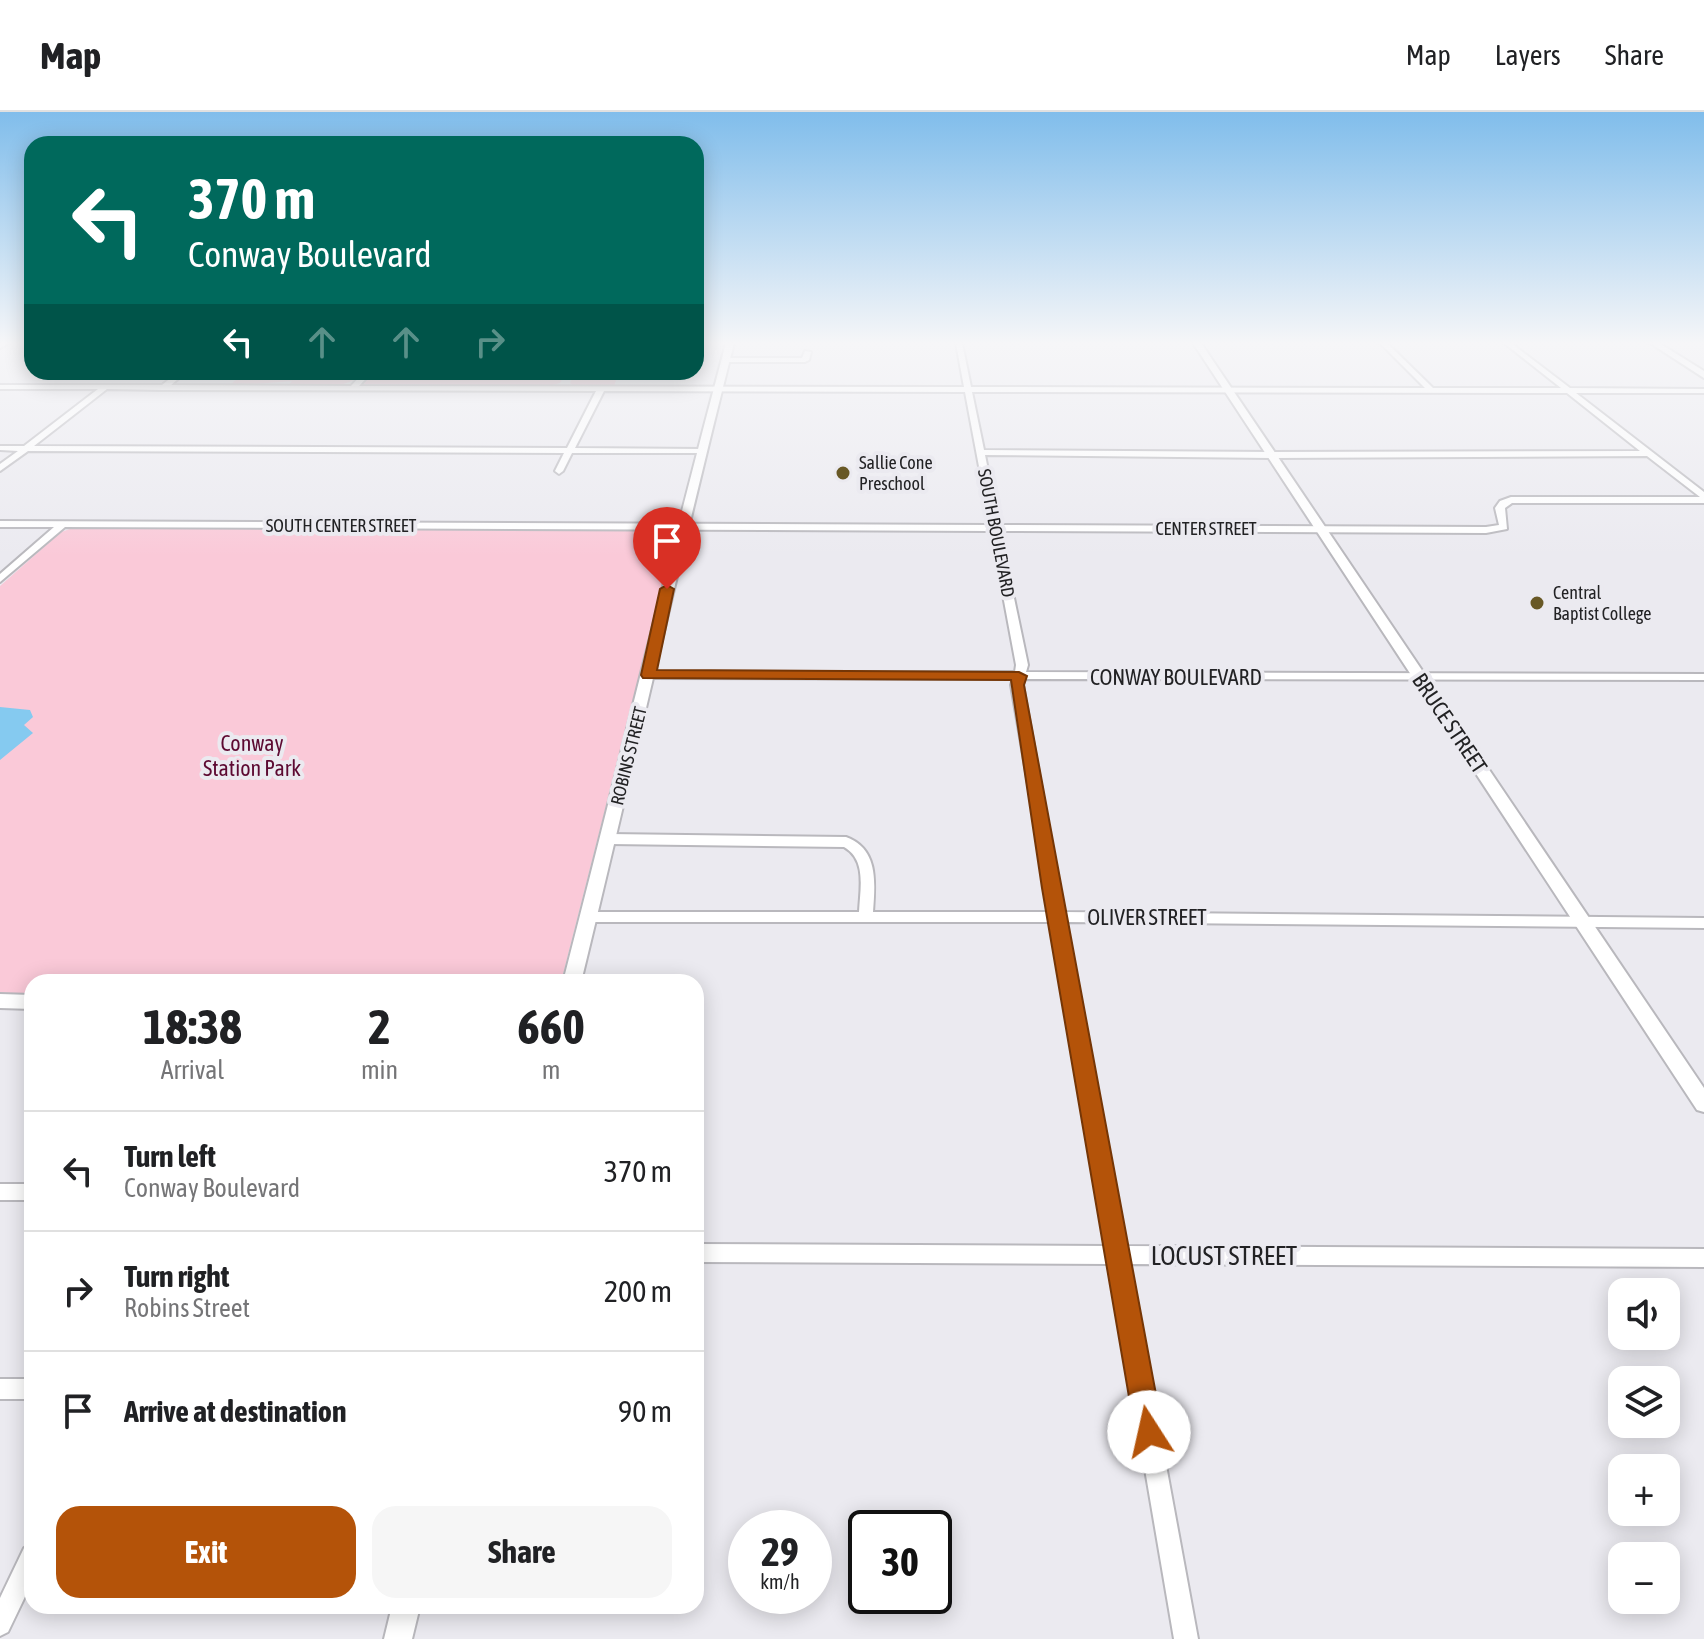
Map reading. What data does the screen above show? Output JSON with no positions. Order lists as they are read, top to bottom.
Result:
{
  "streets": {
    "street": [
      "SOUTH CENTER STREET",
      "CENTER STREET",
      "SOUTH BOULEVARD",
      "CONWAY BOULEVARD",
      "BRUCE STREET",
      "ROBINS STREET",
      "OLIVER STREET",
      "LOCUST STREET"
    ]
  },
  "crossings": [
    ["SOUTH CENTER STREET", "CENTER STREET"],
    ["SOUTH CENTER STREET", "ROBINS STREET"],
    ["CENTER STREET", "SOUTH BOULEVARD"],
    ["CENTER STREET", "BRUCE STREET"],
    ["CENTER STREET", "ROBINS STREET"],
    ["SOUTH BOULEVARD", "CONWAY BOULEVARD"],
    ["SOUTH BOULEVARD", "OLIVER STREET"],
    ["SOUTH BOULEVARD", "LOCUST STREET"],
    ["CONWAY BOULEVARD", "BRUCE STREET"],
    ["CONWAY BOULEVARD", "ROBINS STREET"],
    ["BRUCE STREET", "OLIVER STREET"],
    ["ROBINS STREET", "OLIVER STREET"]
  ],
  "parks": ["Conway Station Park"],
  "places": ["Sallie Cone Preschool", "Central Baptist College"],
  "page": {
    "header": "Map",
    "nav": ["Map", "Layers", "Share"],
    "turn": ["370 m", "Conway Boulevard"],
    "eta": [
      "18:38",
      "Arrival",
      "2",
      "min",
      "660",
      "m"
    ],
    "list": [
      {
        "name": "Turn left",
        "note": "Conway Boulevard",
        "value": "370 m"
      },
      {
        "name": "Turn right",
        "note": "Robins Street",
        "value": "200 m"
      },
      {
        "name": "Arrive at destination",
        "value": "90 m"
      }
    ],
    "map_buttons": ["+", "−"],
    "buttons": ["Exit", "Share"],
    "speed": "29 km/h",
    "limit": "30"
  }
}
